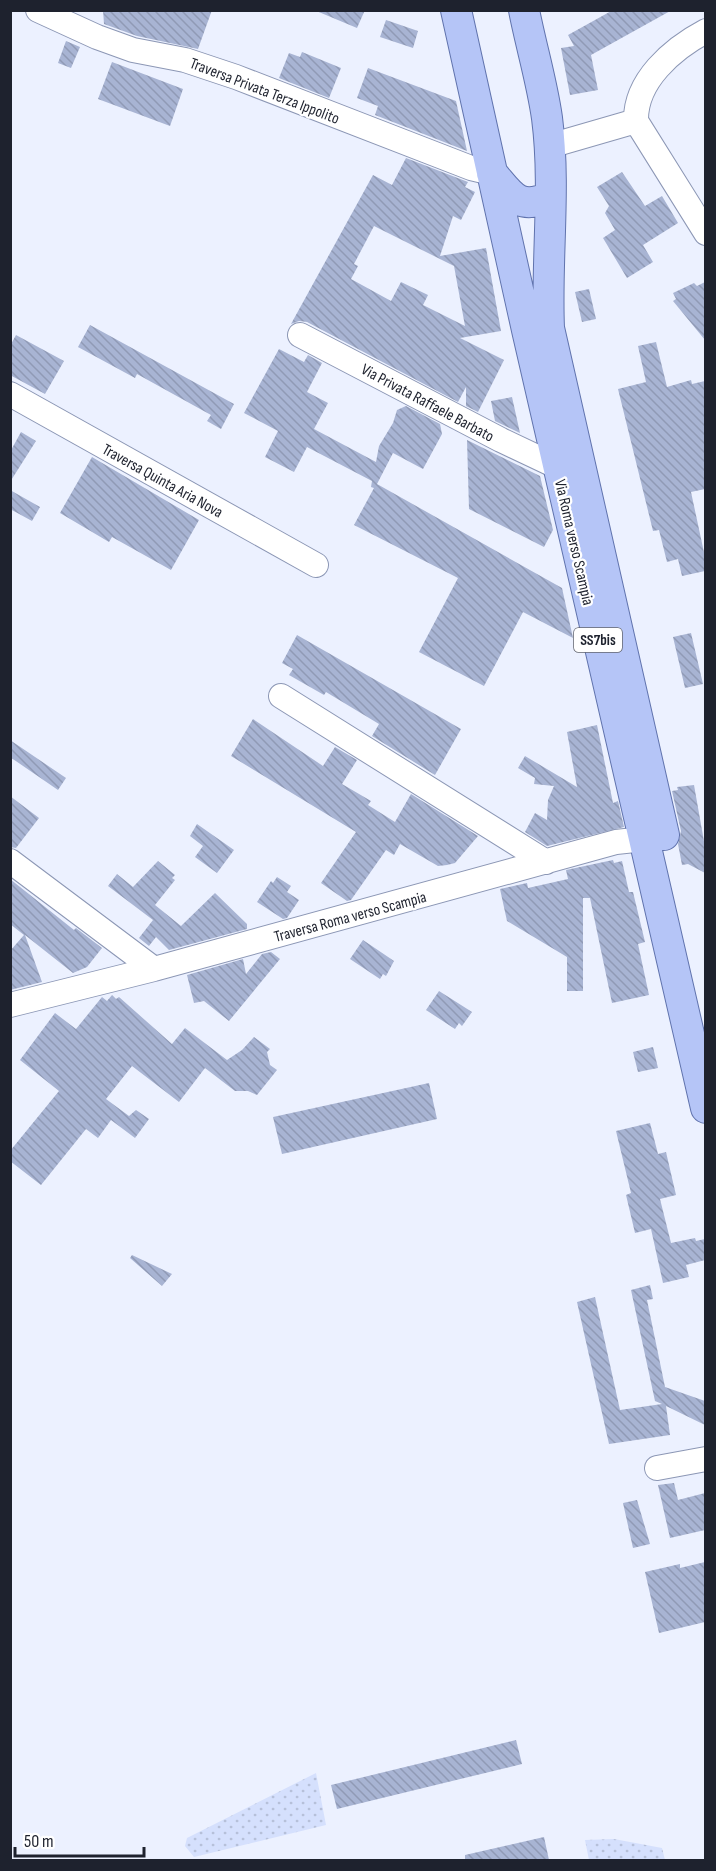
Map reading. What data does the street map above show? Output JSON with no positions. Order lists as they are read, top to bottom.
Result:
{
  "streets": {
    "main road": ["Via Roma verso Scampia", "SS7bis"],
    "street": [
      "Traversa Privata Terza Ippolito",
      "Via Privata Raffaele Barbato",
      "Traversa Quinta Aria Nova",
      "Traversa Roma verso Scampia"
    ]
  },
  "crossings": [
    ["Traversa Privata Terza Ippolito", "Via Roma verso Scampia"],
    ["Via Privata Raffaele Barbato", "Via Roma verso Scampia"],
    ["Via Roma verso Scampia", "Traversa Roma verso Scampia"]
  ],
  "scale_bar": "50 m"
}
